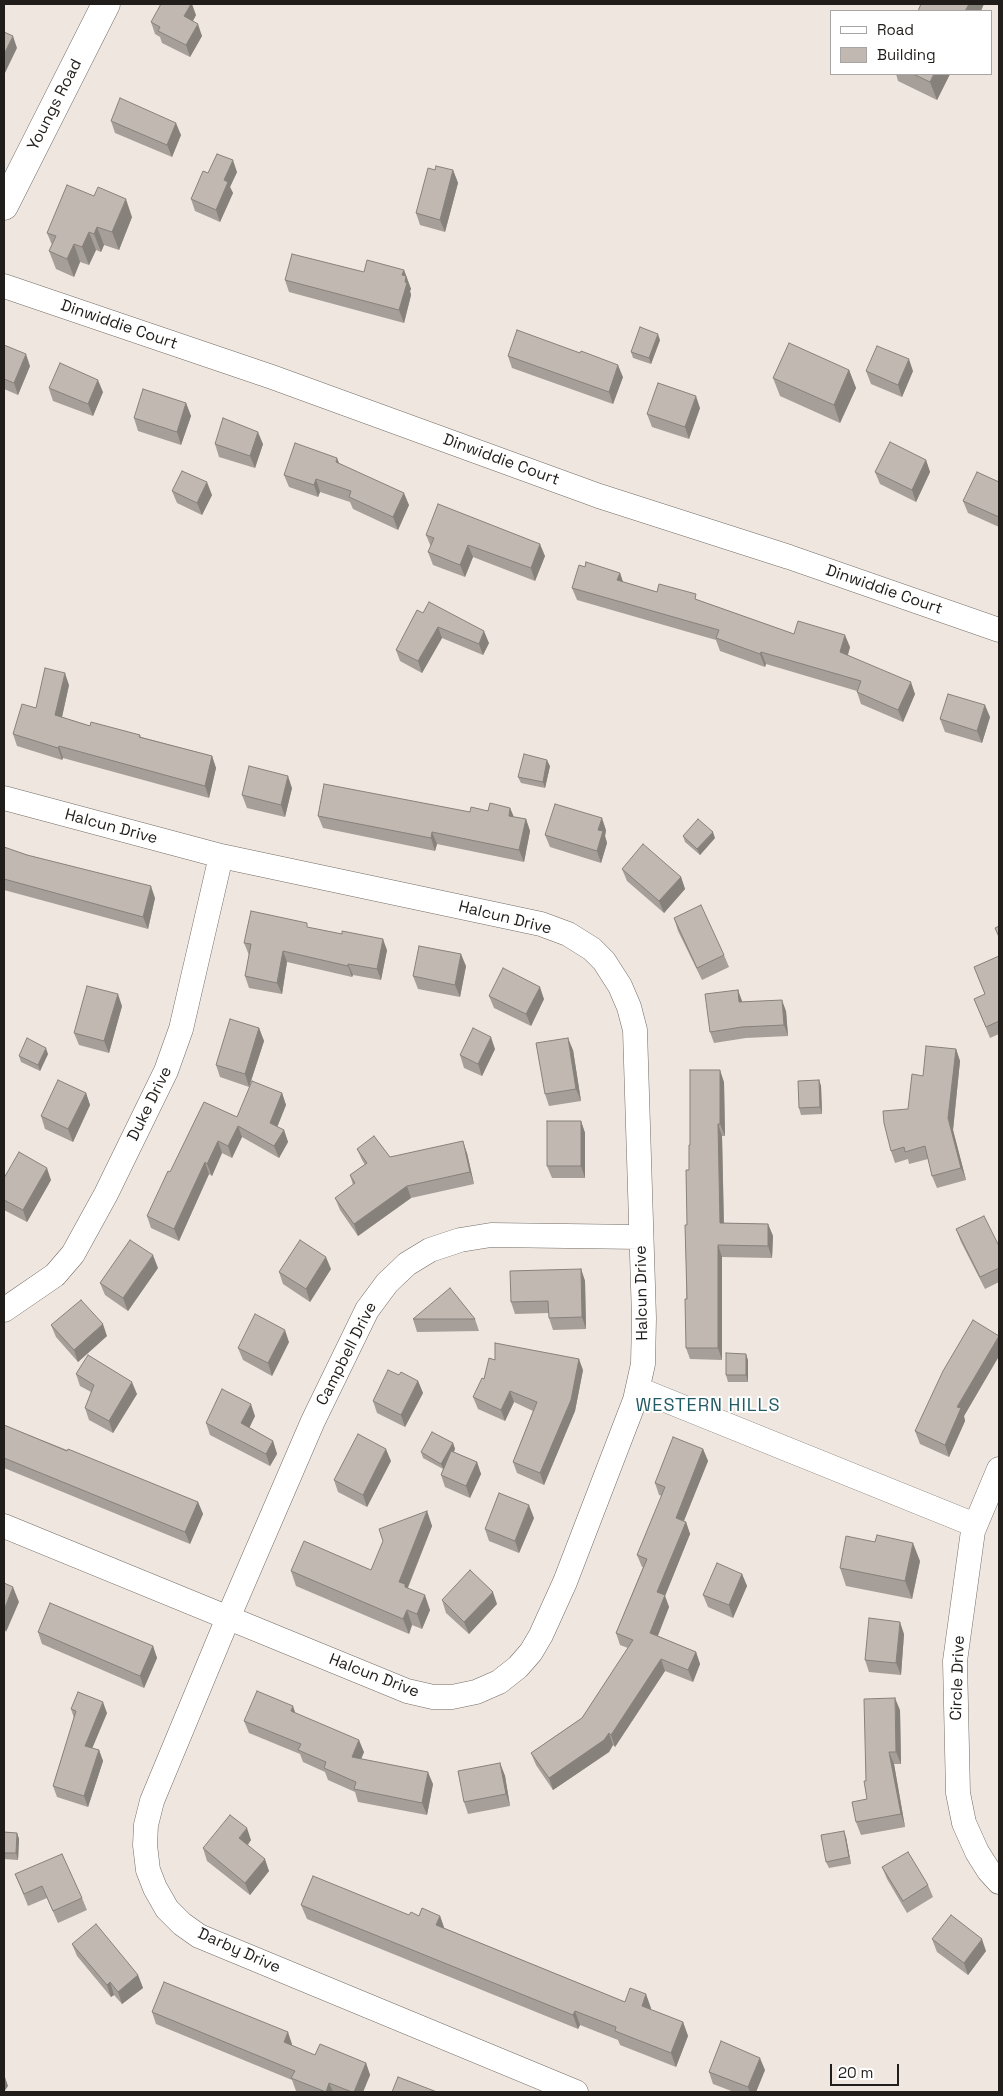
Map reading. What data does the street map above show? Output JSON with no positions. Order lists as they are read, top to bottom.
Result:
{
  "streets": {
    "street": [
      "Youngs Road",
      "Dinwiddie Court",
      "Halcun Drive",
      "Duke Drive",
      "Campbell Drive",
      "Circle Drive",
      "Darby Drive"
    ]
  },
  "crossings": [
    ["Halcun Drive", "Duke Drive"],
    ["Halcun Drive", "Campbell Drive"],
    ["Halcun Drive", "Darby Drive"],
    ["Campbell Drive", "Darby Drive"]
  ],
  "districts": ["WESTERN HILLS"],
  "legend": ["Road", "Building"],
  "scale_bar": "20 m"
}
